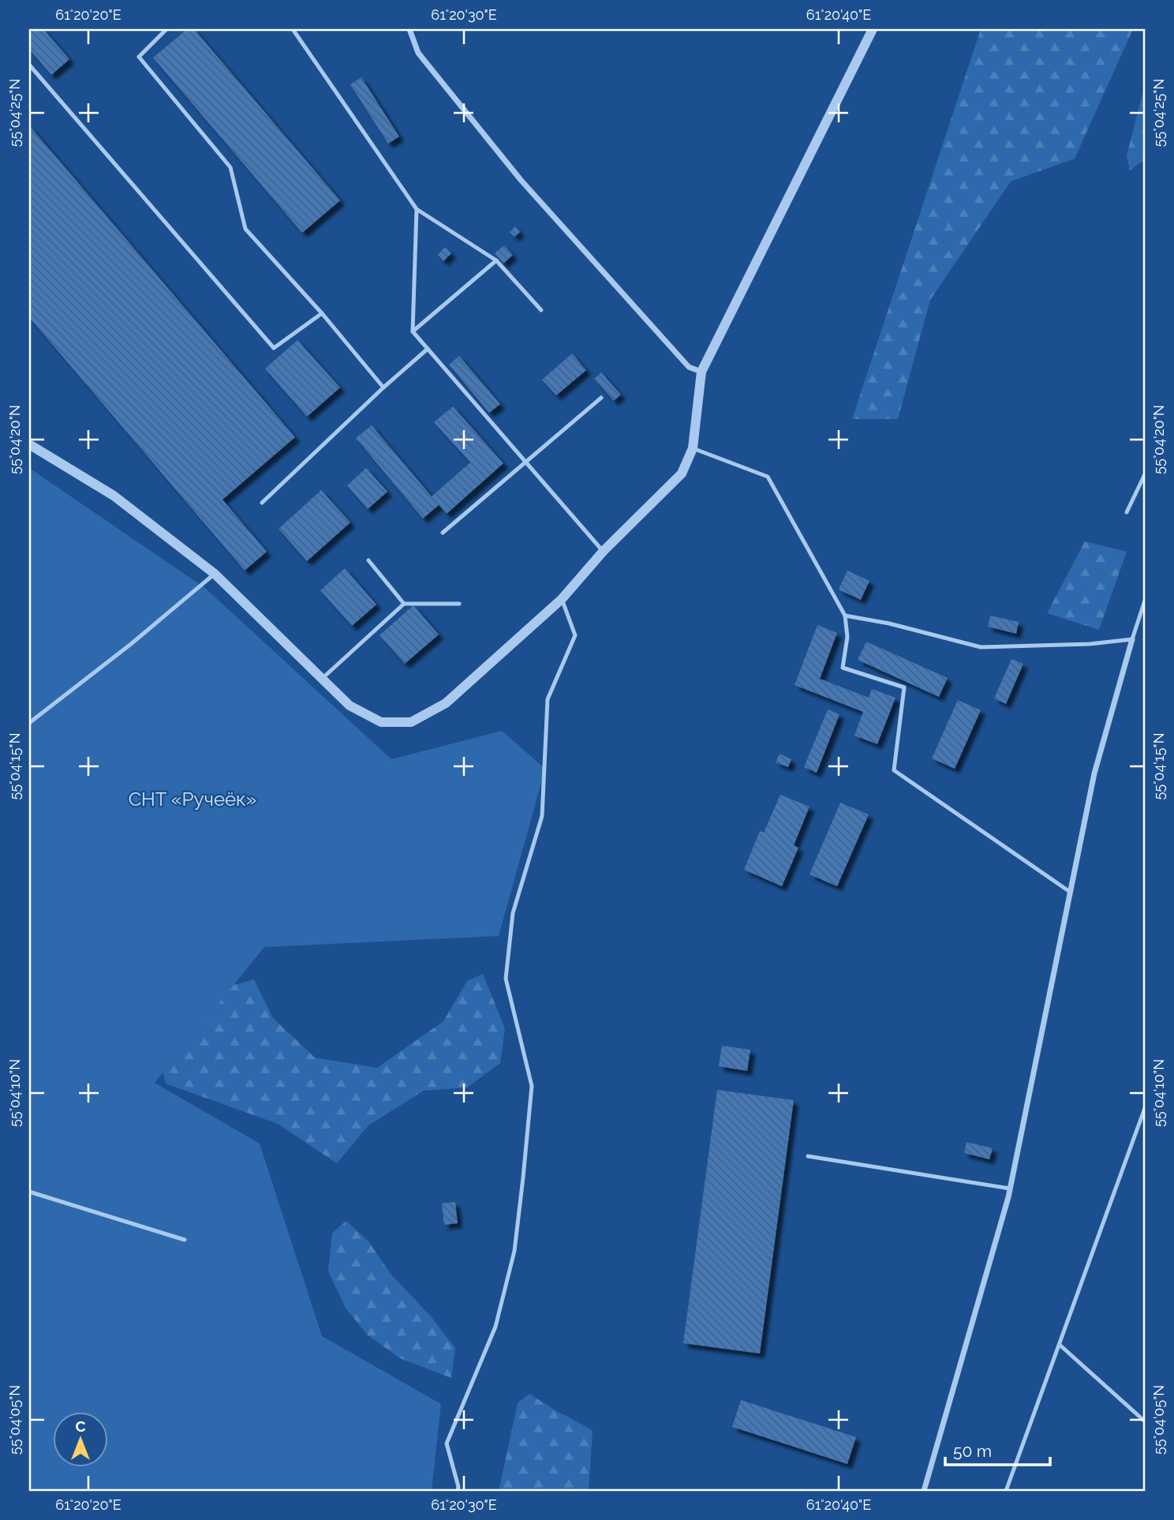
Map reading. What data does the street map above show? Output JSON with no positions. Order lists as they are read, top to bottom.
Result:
{
  "parks": ["СНТ «Ручеёк»"],
  "scale_bar": "50 m",
  "north": "top",
  "coordinates": [
    "61°20'20\"E",
    "61°20'30\"E",
    "61°20'40\"E",
    "55°04'25\"N",
    "55°04'20\"N",
    "55°04'15\"N",
    "55°04'10\"N",
    "55°04'05\"N"
  ]
}
